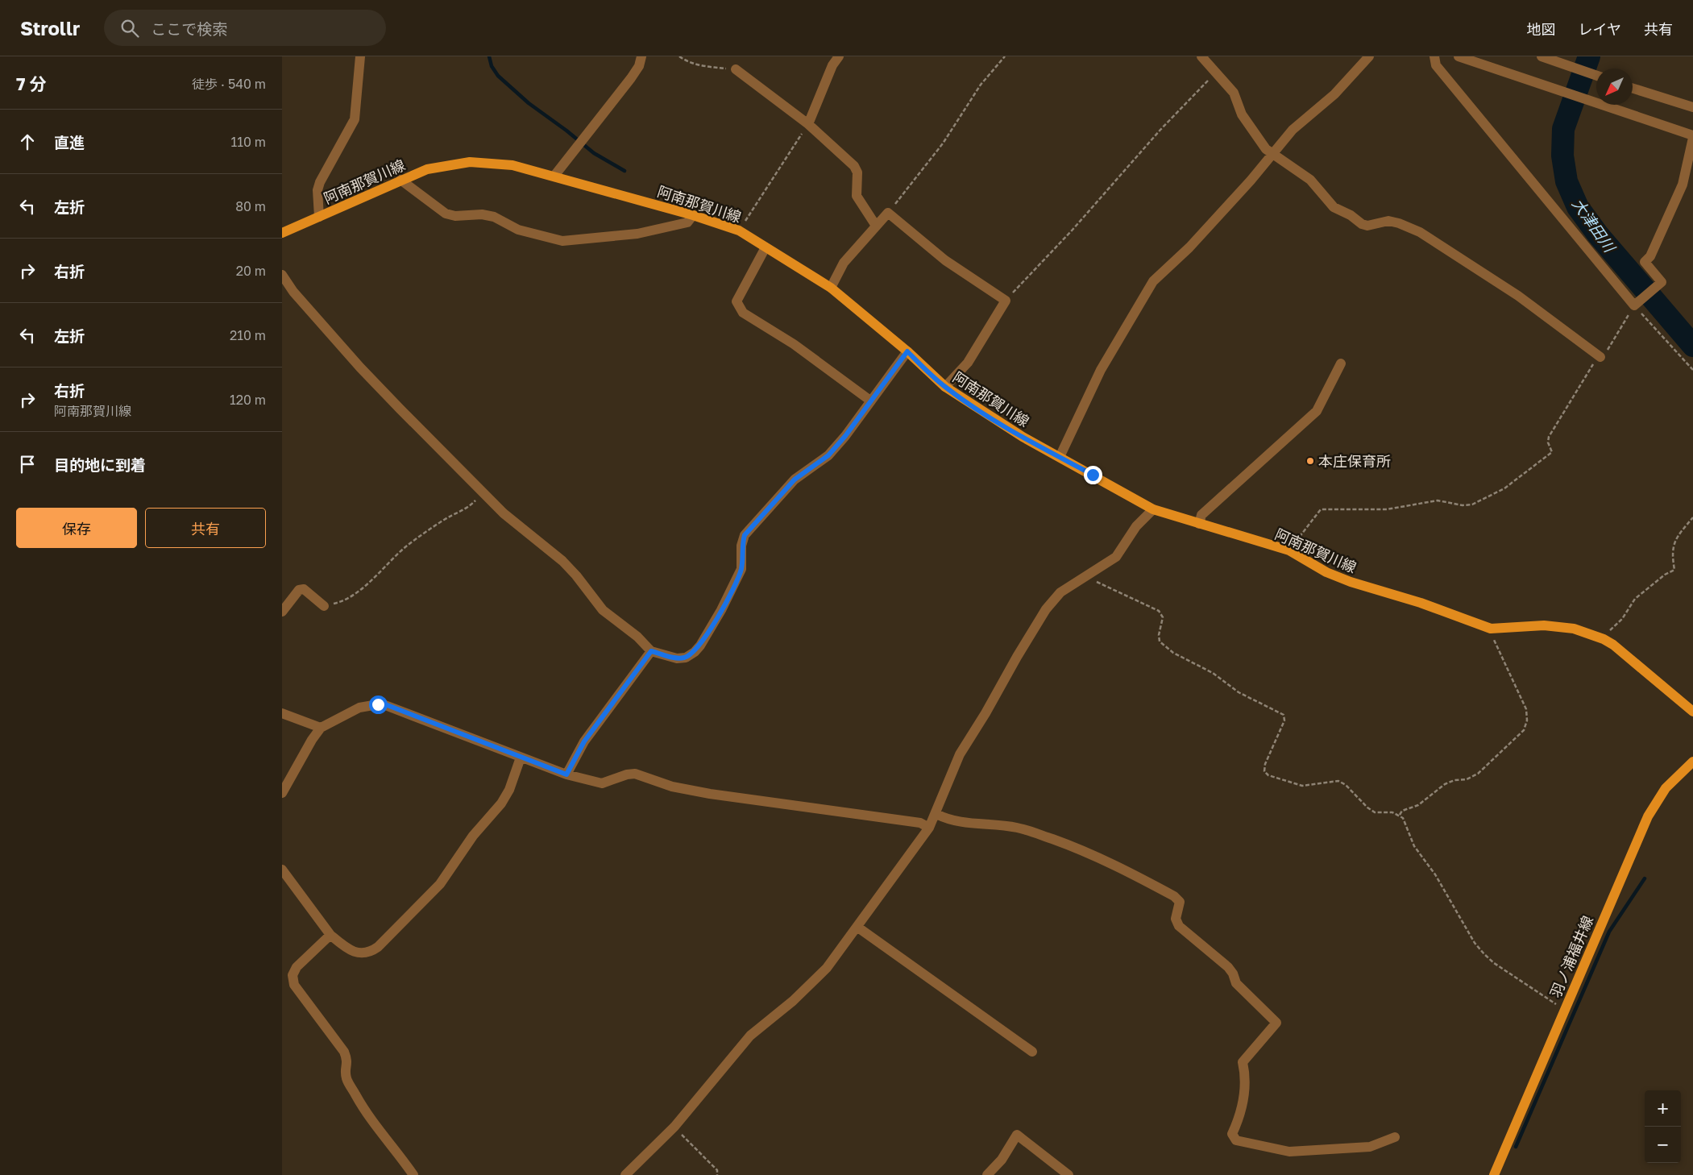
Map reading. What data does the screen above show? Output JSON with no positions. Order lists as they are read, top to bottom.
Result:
{
  "streets": {
    "main road": ["阿南那賀川線", "羽ノ浦福井線"]
  },
  "water": ["大津田川"],
  "places": ["本庄保育所"],
  "north": "bottom left",
  "page": {
    "header": "Strollr",
    "search": "ここで検索",
    "nav": ["地図", "レイヤ", "共有"],
    "heading": ["7 分", "徒歩 · 540 m"],
    "list": [
      ["直進", "110 m"],
      ["左折", "80 m"],
      ["右折", "20 m"],
      ["左折", "210 m"],
      ["右折", "阿南那賀川線", "120 m"],
      "目的地に到着"
    ],
    "buttons": ["保存", "共有"],
    "map_buttons": ["+", "−"]
  }
}
